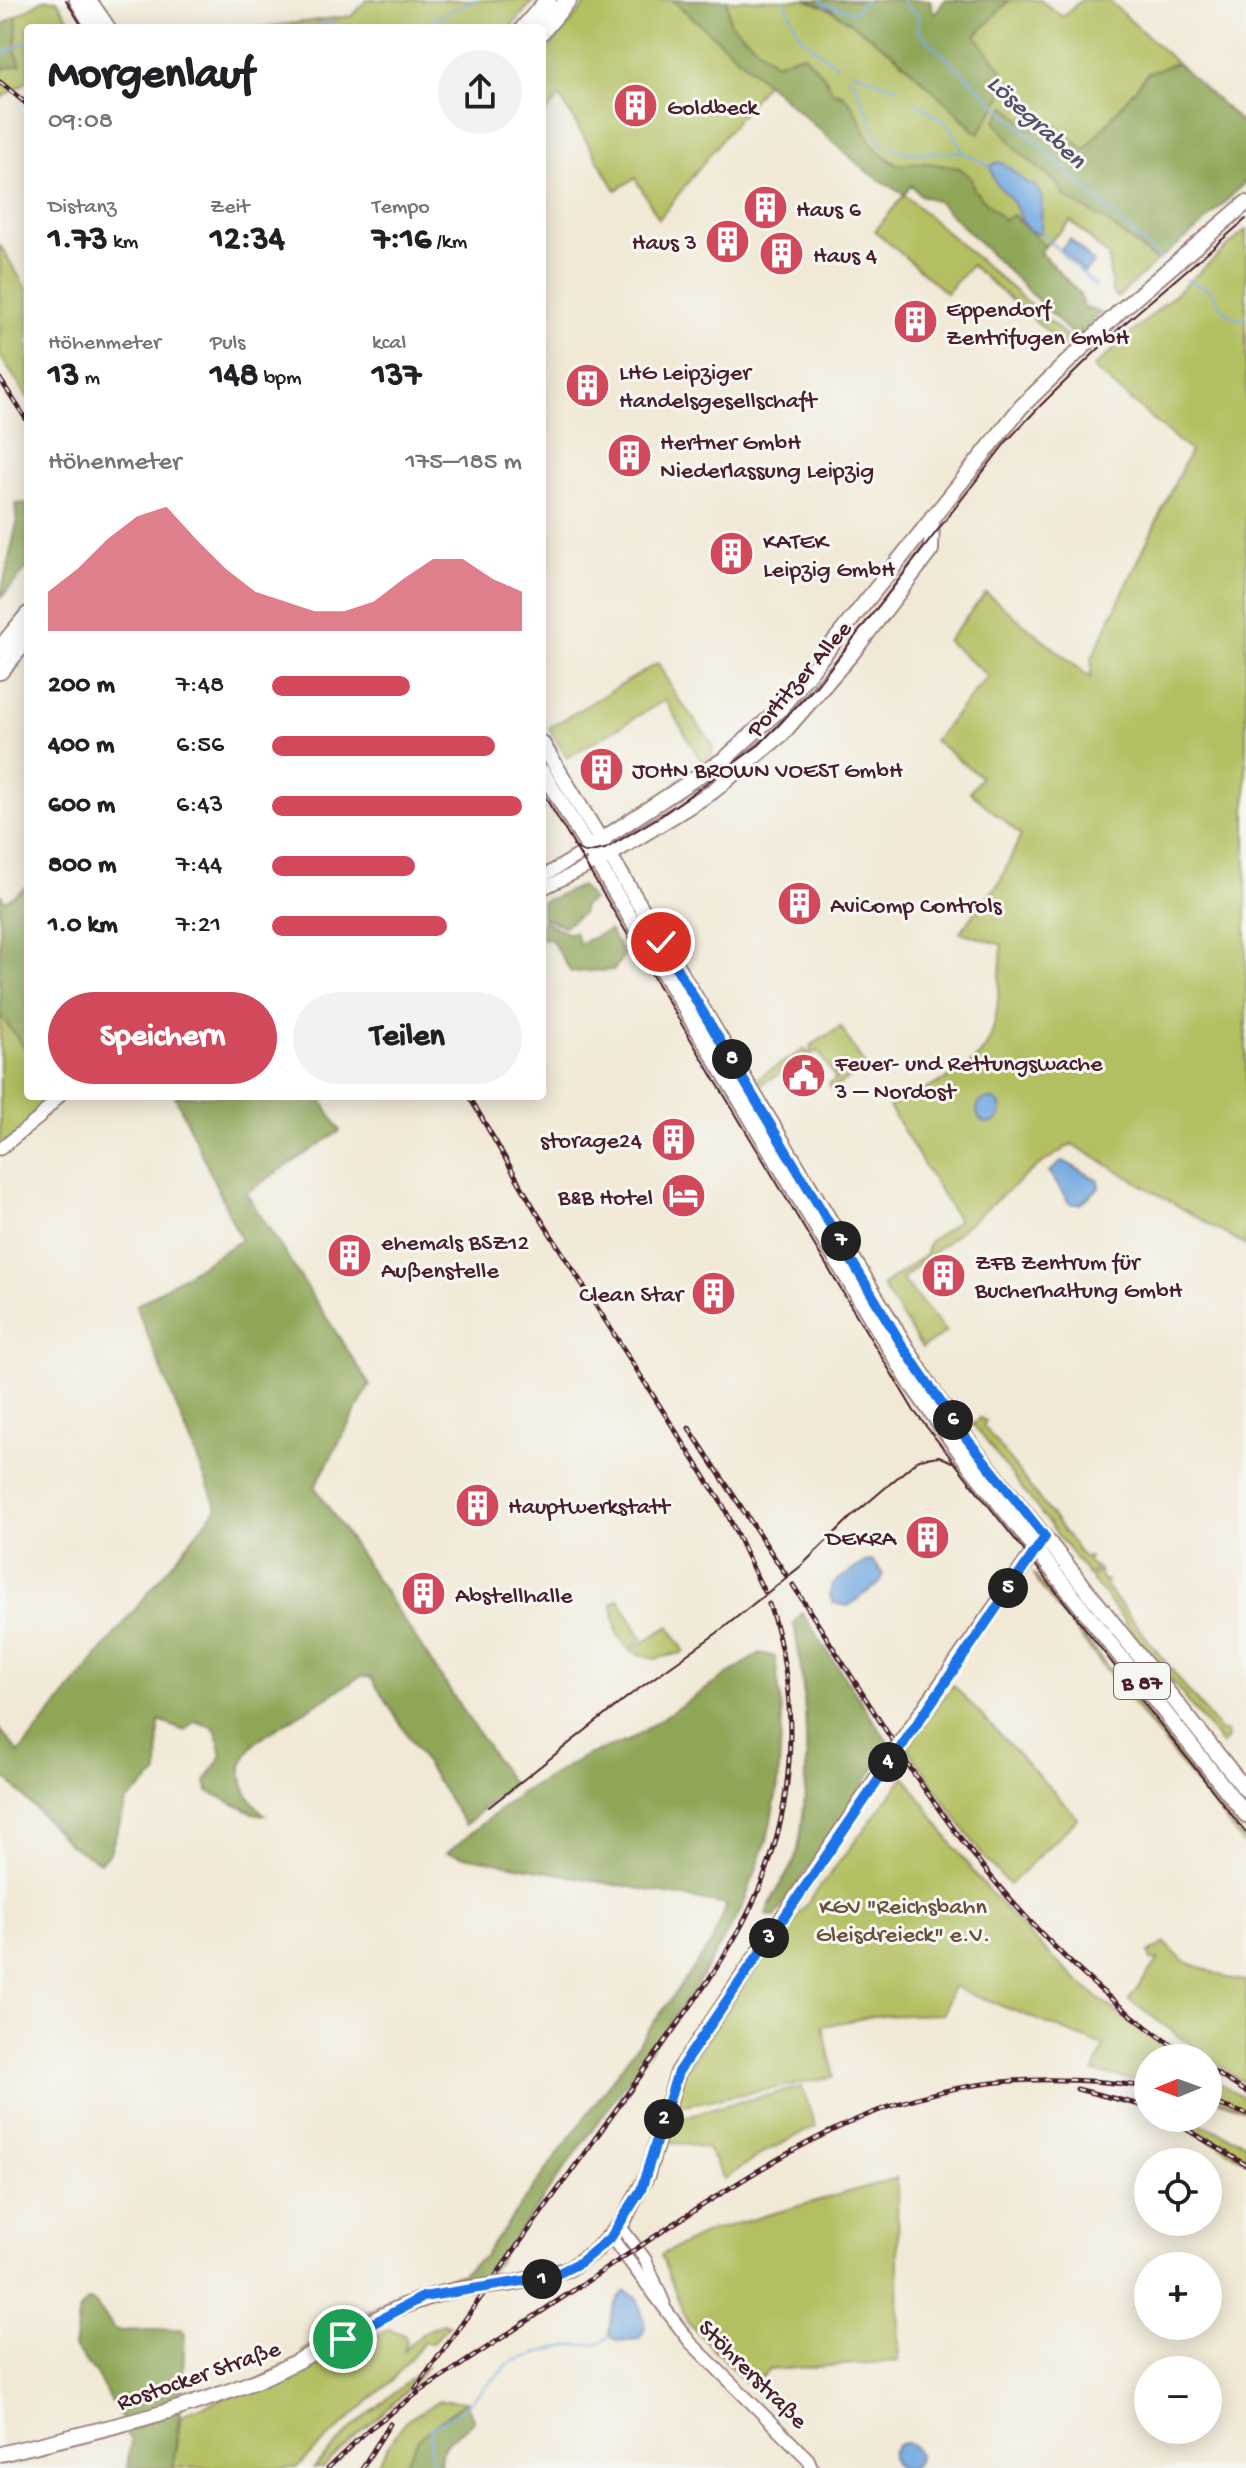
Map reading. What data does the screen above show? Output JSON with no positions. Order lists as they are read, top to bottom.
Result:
{
  "streets": {
    "main road": ["Portitzer Allee", "B 87", "Rostocker Straße"],
    "street": ["Stöhrerstraße"]
  },
  "crossings": [
    ["Portitzer Allee", "B 87"],
    ["B 87", "Rostocker Straße"],
    ["Stöhrerstraße", "Rostocker Straße"]
  ],
  "water": ["Lösegraben"],
  "parks": ["KGV \"Reichsbahn Gleisdreieck\" e.V."],
  "places": {
    "building": [
      "Goldbeck",
      "Haus 6",
      "Haus 3",
      "Haus 4",
      "Eppendorf Zentrifugen GmbH",
      "LHG Leipziger Handelsgesellschaft",
      "Hertner GmbH Niederlassung Leipzig",
      "KATEK Leipzig GmbH",
      "JOHN BROWN VOEST GmbH",
      "AviComp Controls",
      "storage24",
      "ehemals BSZ12 Außenstelle",
      "ZFB Zentrum für Bucherhaltung GmbH",
      "Clean Star",
      "Hauptwerkstatt",
      "DEKRA",
      "Abstellhalle"
    ],
    "public building": ["Feuer- und Rettungswache 3 – Nordost"],
    "hotel": ["B&B Hotel"]
  },
  "north": "left",
  "page": {
    "heading": ["Morgenlauf", "09:08"],
    "stats": [
      ["Distanz", "1.73 km"],
      ["Zeit", "12:34"],
      ["Tempo", "7:16 /km"],
      ["Höhenmeter", "13 m"],
      ["Puls", "148 bpm"],
      ["kcal", "137"]
    ],
    "chart": ["Höhenmeter", "175–185 m"],
    "list": [
      {
        "name": "200 m",
        "note": "7:48"
      },
      {
        "name": "400 m",
        "note": "6:56"
      },
      {
        "name": "600 m",
        "note": "6:43"
      },
      {
        "name": "800 m",
        "note": "7:44"
      },
      {
        "name": "1.0 km",
        "note": "7:21"
      }
    ],
    "buttons": ["Speichern", "Teilen"],
    "pins": [
      "8",
      "7",
      "6",
      "5",
      "4",
      "3",
      "2",
      "1"
    ],
    "map_buttons": ["+", "−"]
  }
}
